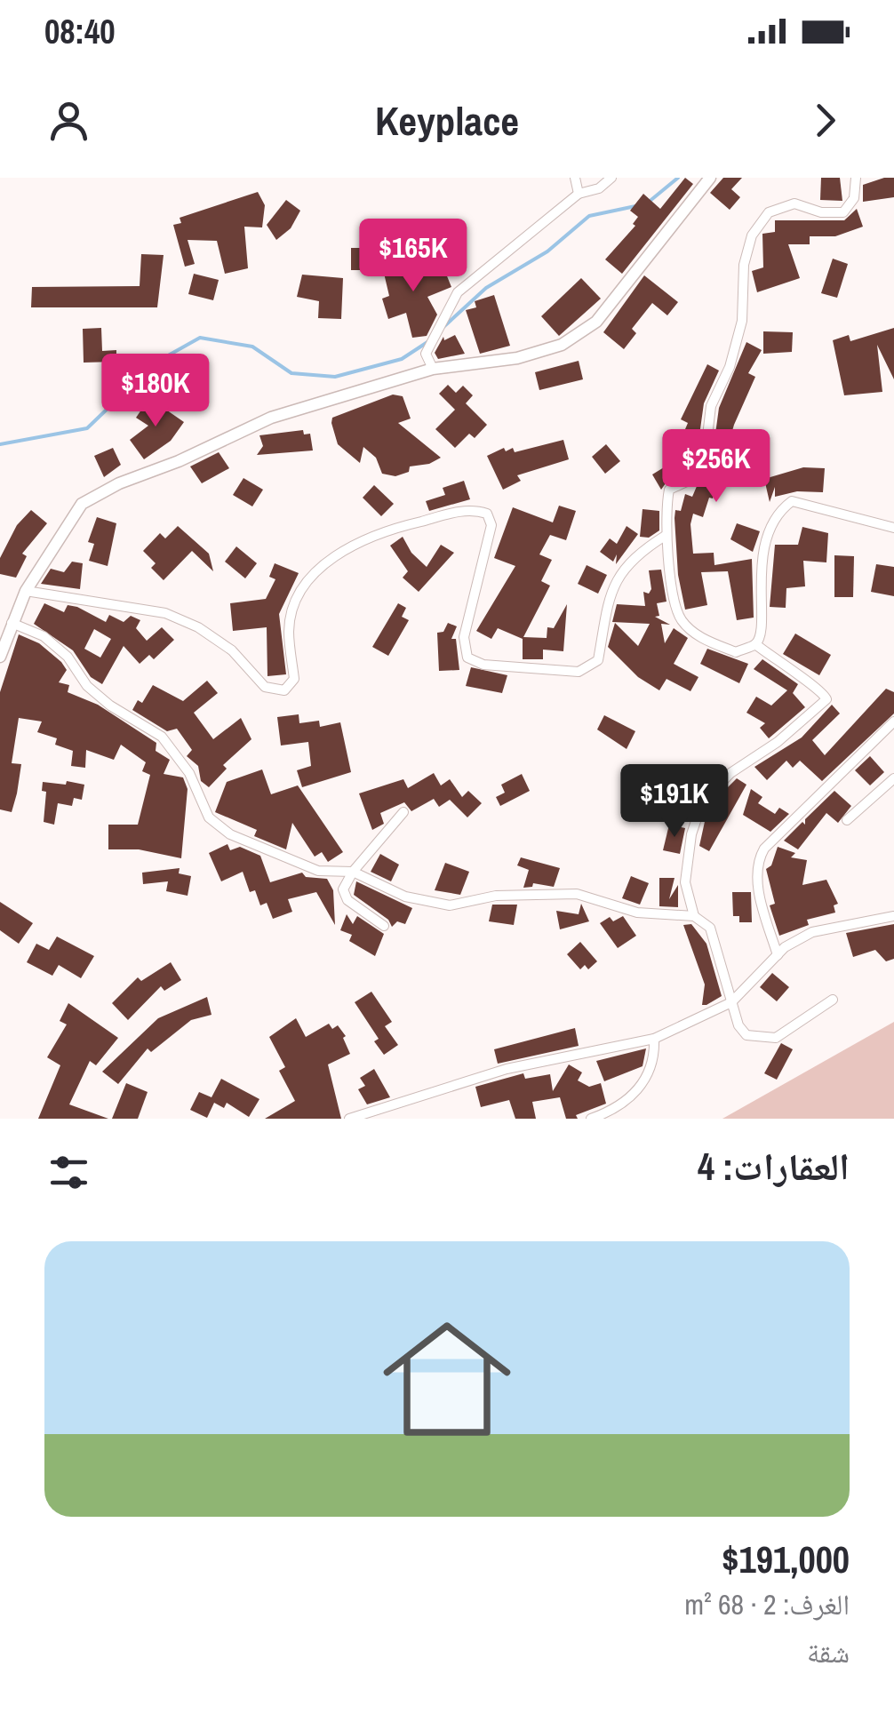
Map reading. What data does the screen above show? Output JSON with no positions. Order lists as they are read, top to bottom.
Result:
{
  "page": {
    "status": "08:40",
    "header": "Keyplace",
    "price": [
      "$165K",
      "$180K",
      "$256K",
      "$191K"
    ],
    "heading": "العقارات: 4",
    "list": [
      {
        "name": "$191,000",
        "note": "الغرف: 2 · 68 m² · شقة"
      }
    ]
  }
}
